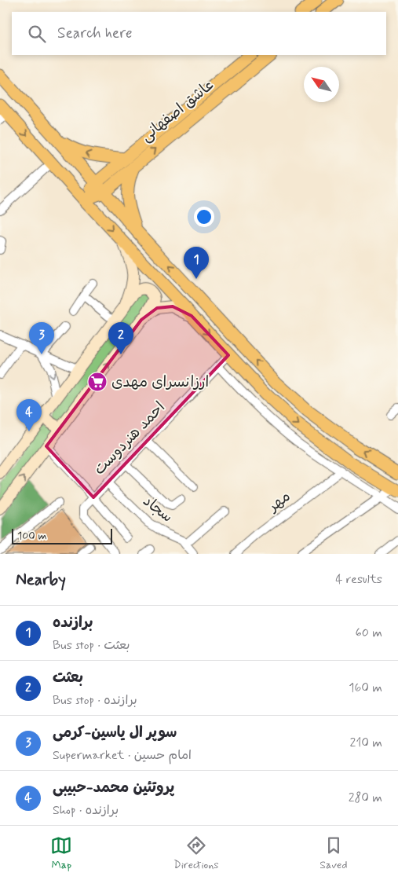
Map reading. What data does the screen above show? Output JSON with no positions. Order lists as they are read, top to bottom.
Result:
{
  "streets": {
    "main road": ["عاشق اصفهانی"],
    "street": ["احمد هنردوست", "مهر", "سجاد"]
  },
  "crossings": [
    ["احمد هنردوست", "سجاد"]
  ],
  "places": {
    "supermarket": ["ارزانسرای مهدی"]
  },
  "scale_bar": "100 m",
  "north": "top left",
  "page": {
    "search": "Search here",
    "pins": [
      "1",
      "2",
      "3",
      "4"
    ],
    "scale": "100 m",
    "heading": ["Nearby", "4 results"],
    "list": [
      {
        "mark": "1",
        "name": "برازنده",
        "note": "Bus stop · بعثت",
        "value": "60 m"
      },
      {
        "mark": "2",
        "name": "بعثت",
        "note": "Bus stop · برازنده",
        "value": "160 m"
      },
      {
        "mark": "3",
        "name": "سوپر ال یاسین-کرمی",
        "note": "Supermarket · امام حسین",
        "value": "210 m"
      },
      {
        "mark": "4",
        "name": "پروتئین محمد-حبیبی",
        "note": "Shop · برازنده",
        "value": "280 m"
      }
    ],
    "nav": ["Map", "Directions", "Saved"]
  }
}
